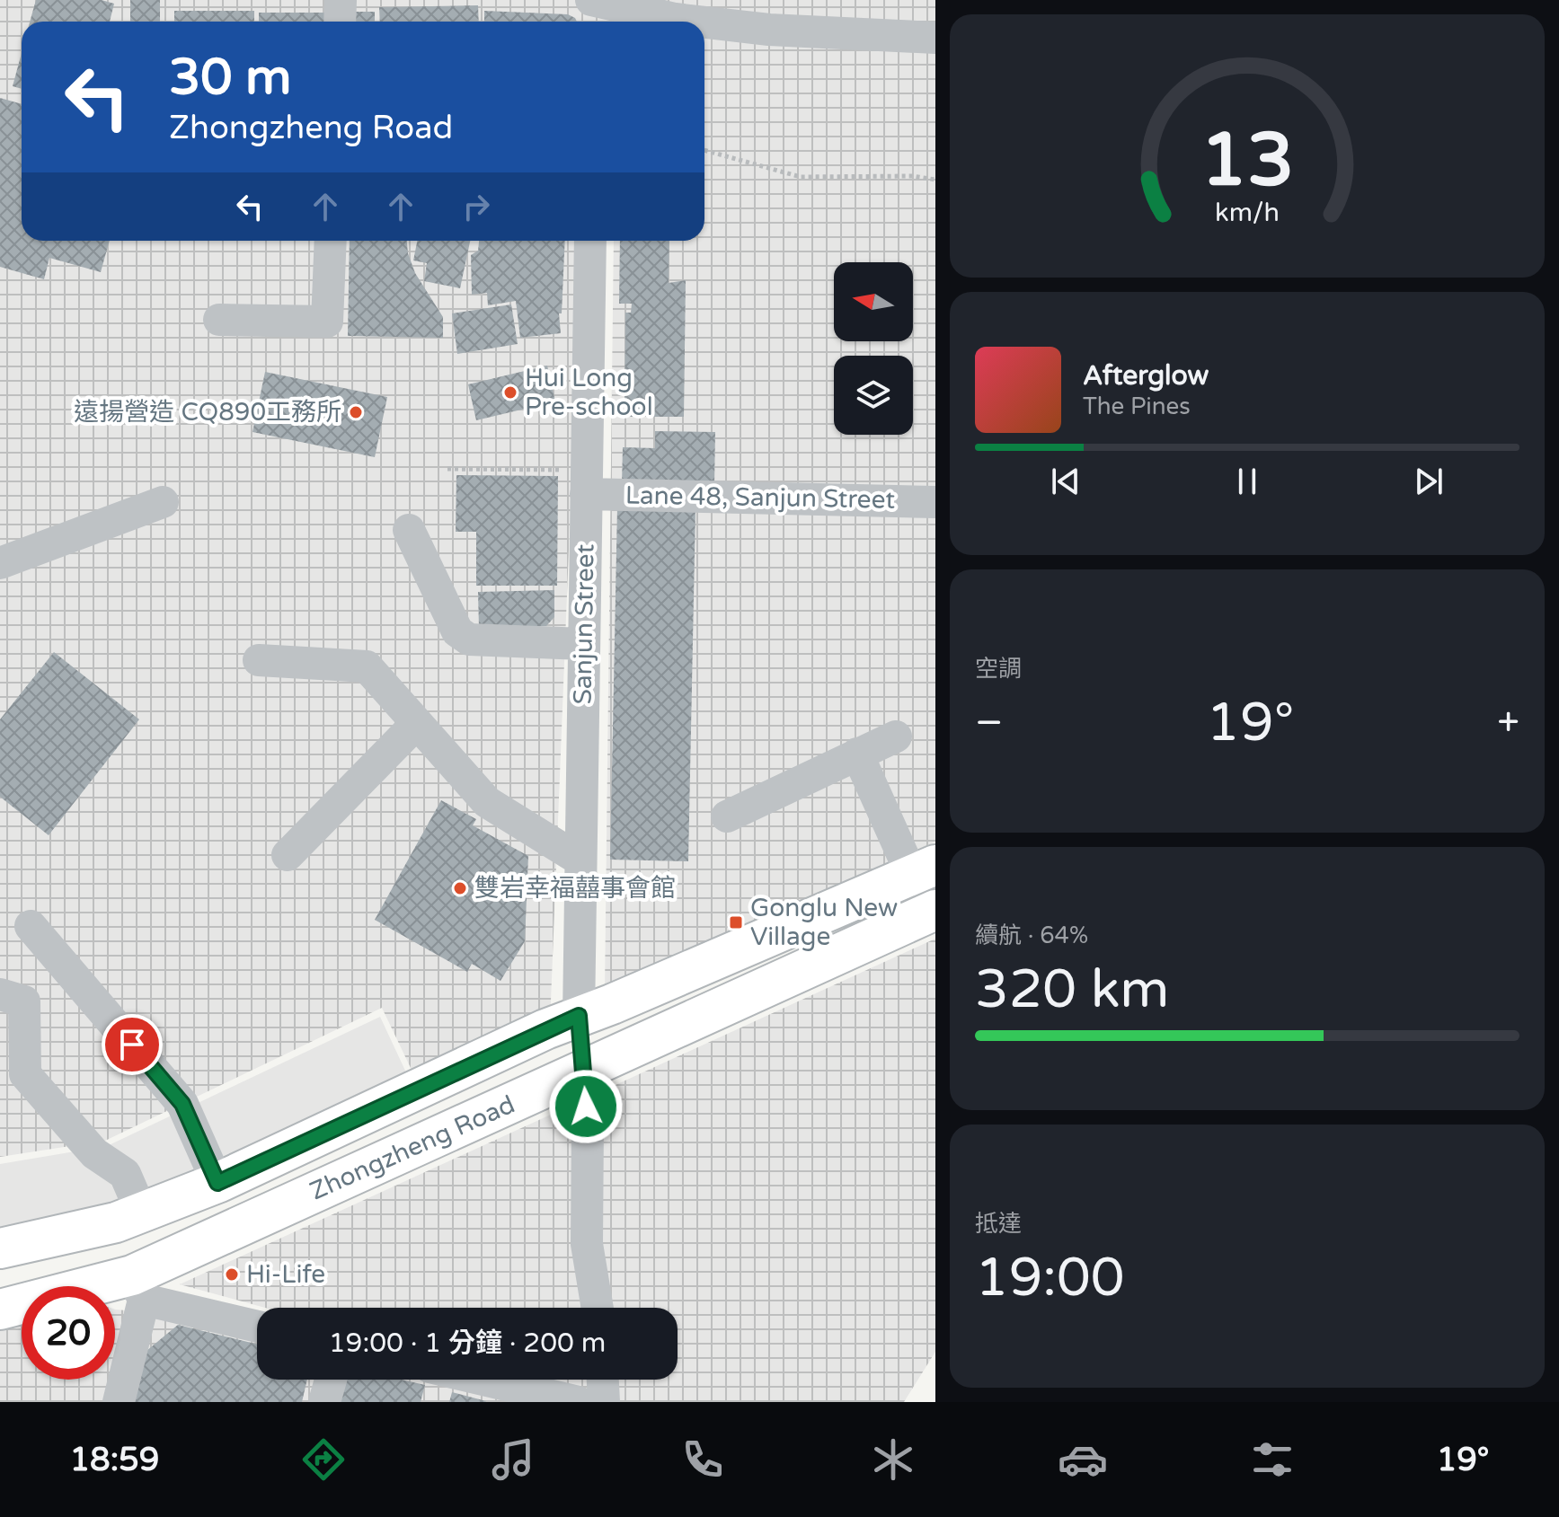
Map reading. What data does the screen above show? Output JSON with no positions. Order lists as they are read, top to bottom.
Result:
{
  "streets": {
    "main road": ["Zhongzheng Road"],
    "street": ["Lane 48, Sanjun Street", "Sanjun Street"]
  },
  "crossings": [
    ["Lane 48, Sanjun Street", "Sanjun Street"],
    ["Sanjun Street", "Zhongzheng Road"]
  ],
  "places": {
    "other": [
      "Hui Long Pre-school",
      "遠揚營造 CQ890工務所",
      "雙岩幸福囍事會館",
      "Hi-Life"
    ],
    "transit": ["Gonglu New Village"]
  },
  "north": "left",
  "page": {
    "turn": ["30 m", "Zhongzheng Road"],
    "song": ["Afterglow", "The Pines"],
    "tile": [
      "空調",
      ["續航 · 64%", "320 km"],
      ["抵達", "19:00"]
    ],
    "heat": ["−", "19°", "+"],
    "limit": "20",
    "trip": "19:00 · 1 分鐘 · 200 m",
    "tabs": ["18:59", "19°"],
    "gauge": ["13", "km/h"]
  }
}
